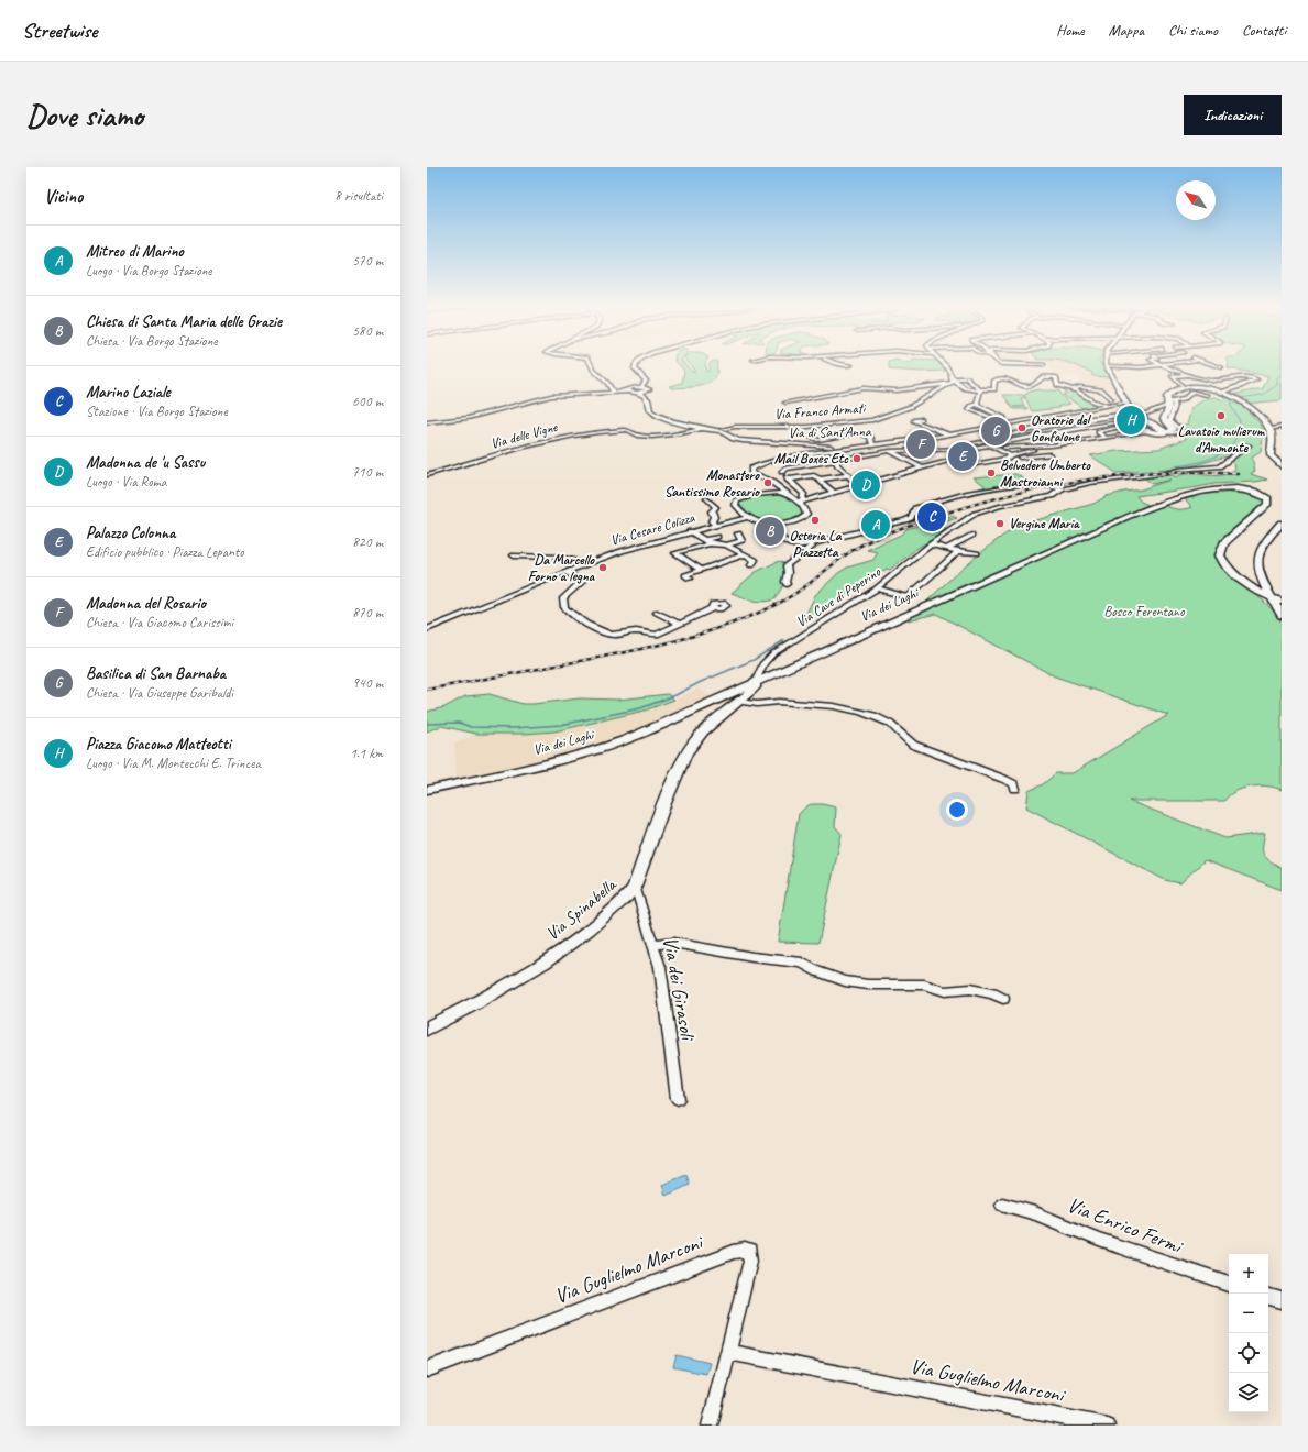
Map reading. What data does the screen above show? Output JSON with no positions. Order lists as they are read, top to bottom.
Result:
{
  "streets": {
    "main road": ["Via dei Laghi", "Via Spinabella"],
    "street": [
      "Via Franco Armati",
      "Via di Sant'Anna",
      "Via delle Vigne",
      "Via Cesare Colizza",
      "Via Cave di Peperino",
      "Via dei Girasoli",
      "Via Enrico Fermi",
      "Via Guglielmo Marconi"
    ]
  },
  "crossings": [
    ["Via Franco Armati", "Via di Sant'Anna"],
    ["Via di Sant'Anna", "Via delle Vigne"],
    ["Via Cave di Peperino", "Via dei Laghi"],
    ["Via Cave di Peperino", "Via Spinabella"],
    ["Via dei Laghi", "Via Spinabella"],
    ["Via Spinabella", "Via dei Girasoli"]
  ],
  "parks": ["Bosco Ferentano"],
  "places": [
    "Lavatoio mulierum d’Ammonte",
    "Oratorio del Gonfalone",
    "Mail Boxes Etc",
    "Belvedere Umberto Mastroianni",
    "Monastero Santissimo Rosario",
    "Osteria La Piazzetta",
    "Vergine Maria",
    "Da Marcello Forno a legna"
  ],
  "north": "top left",
  "page": {
    "header": "Streetwise",
    "nav": [
      "Home",
      "Mappa",
      "Chi siamo",
      "Contatti"
    ],
    "buttons": "Indicazioni",
    "title": "Dove siamo",
    "heading": ["Vicino", "8 risultati"],
    "list": [
      {
        "mark": "A",
        "name": "Mitreo di Marino",
        "note": "Luogo · Via Borgo Stazione",
        "value": "570 m"
      },
      {
        "mark": "B",
        "name": "Chiesa di Santa Maria delle Grazie",
        "note": "Chiesa · Via Borgo Stazione",
        "value": "580 m"
      },
      {
        "mark": "C",
        "name": "Marino Laziale",
        "note": "Stazione · Via Borgo Stazione",
        "value": "600 m"
      },
      {
        "mark": "D",
        "name": "Madonna de 'u Sassu",
        "note": "Luogo · Via Roma",
        "value": "710 m"
      },
      {
        "mark": "E",
        "name": "Palazzo Colonna",
        "note": "Edificio pubblico · Piazza Lepanto",
        "value": "820 m"
      },
      {
        "mark": "F",
        "name": "Madonna del Rosario",
        "note": "Chiesa · Via Giacomo Carissimi",
        "value": "870 m"
      },
      {
        "mark": "G",
        "name": "Basilica di San Barnaba",
        "note": "Chiesa · Via Giuseppe Garibaldi",
        "value": "940 m"
      },
      {
        "mark": "H",
        "name": "Piazza Giacomo Matteotti",
        "note": "Luogo · Via M. Montecchi E. Trincea",
        "value": "1.1 km"
      }
    ],
    "pins": [
      "H",
      "G",
      "F",
      "E",
      "D",
      "C",
      "A",
      "B"
    ],
    "map_buttons": ["+", "−"]
  }
}
